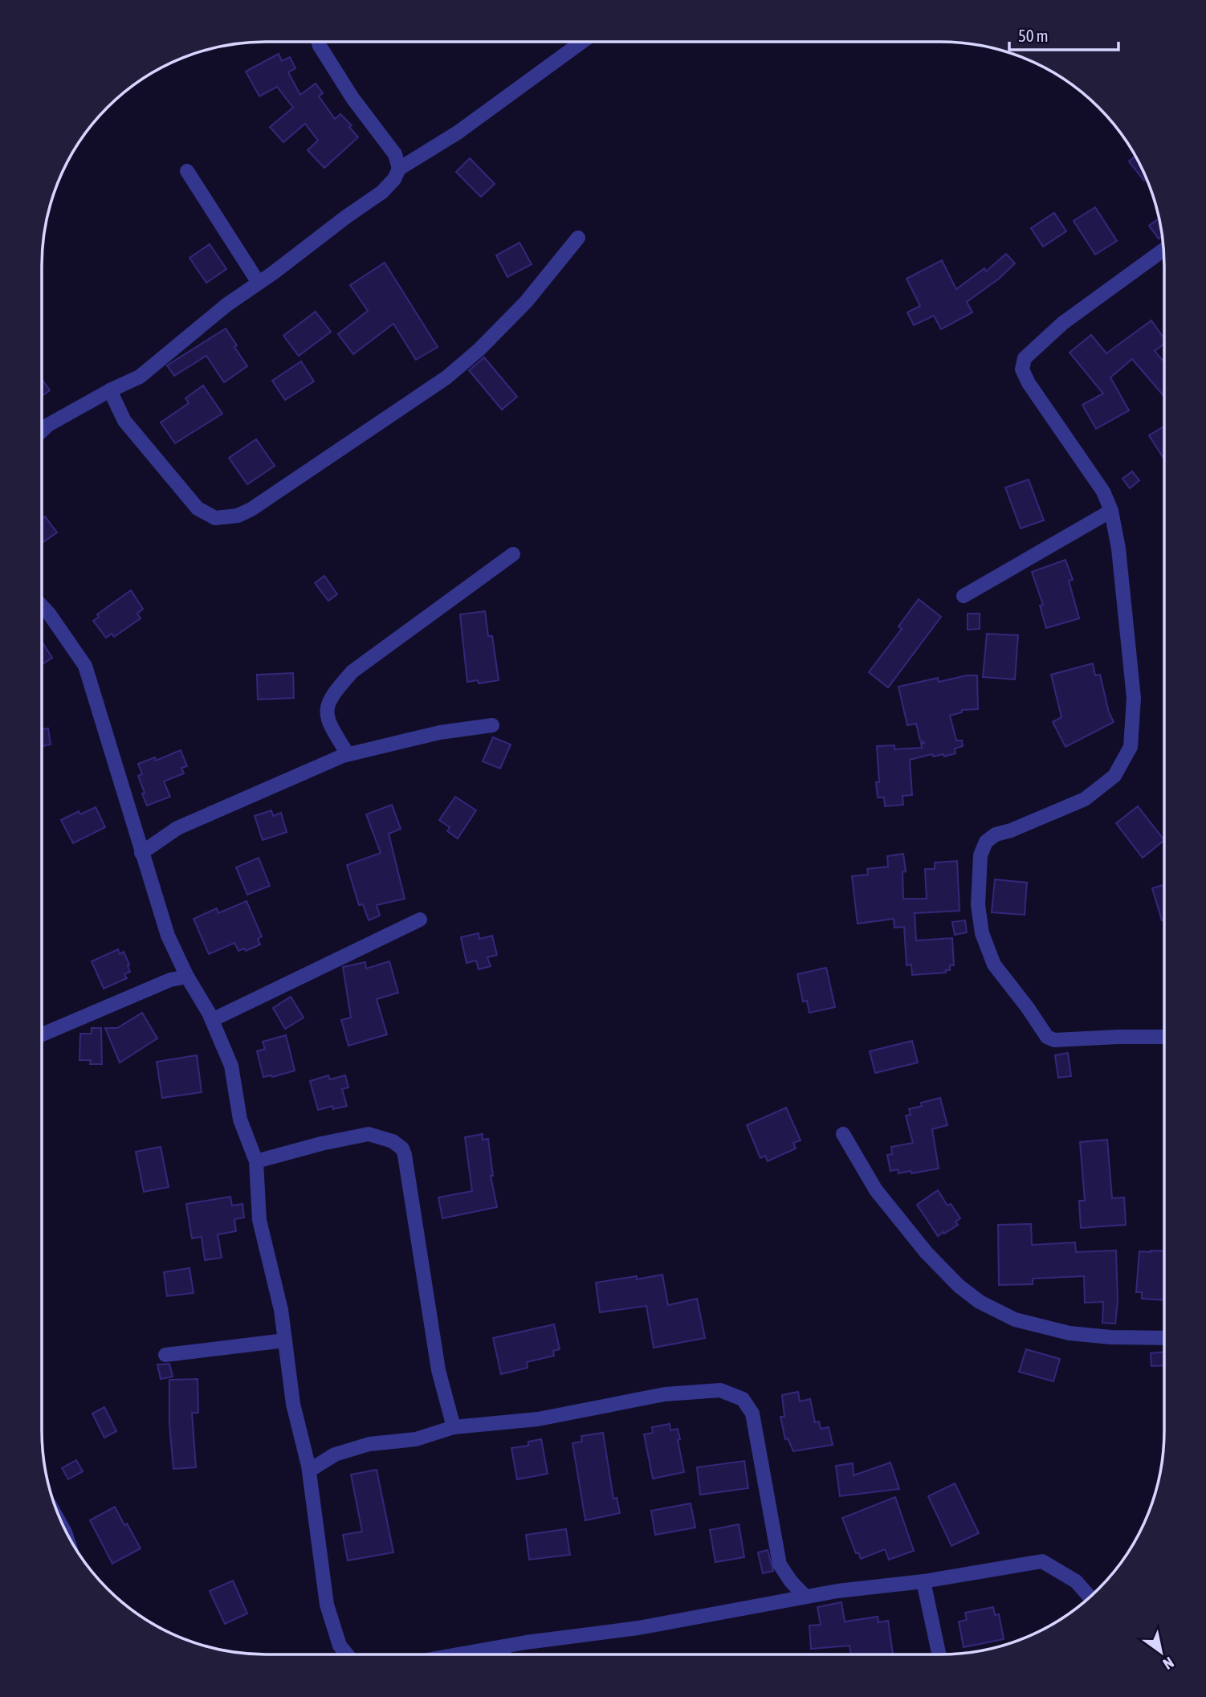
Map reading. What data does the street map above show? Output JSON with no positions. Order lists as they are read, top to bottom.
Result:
{
  "scale_bar": "50 m",
  "north": "bottom right"
}
